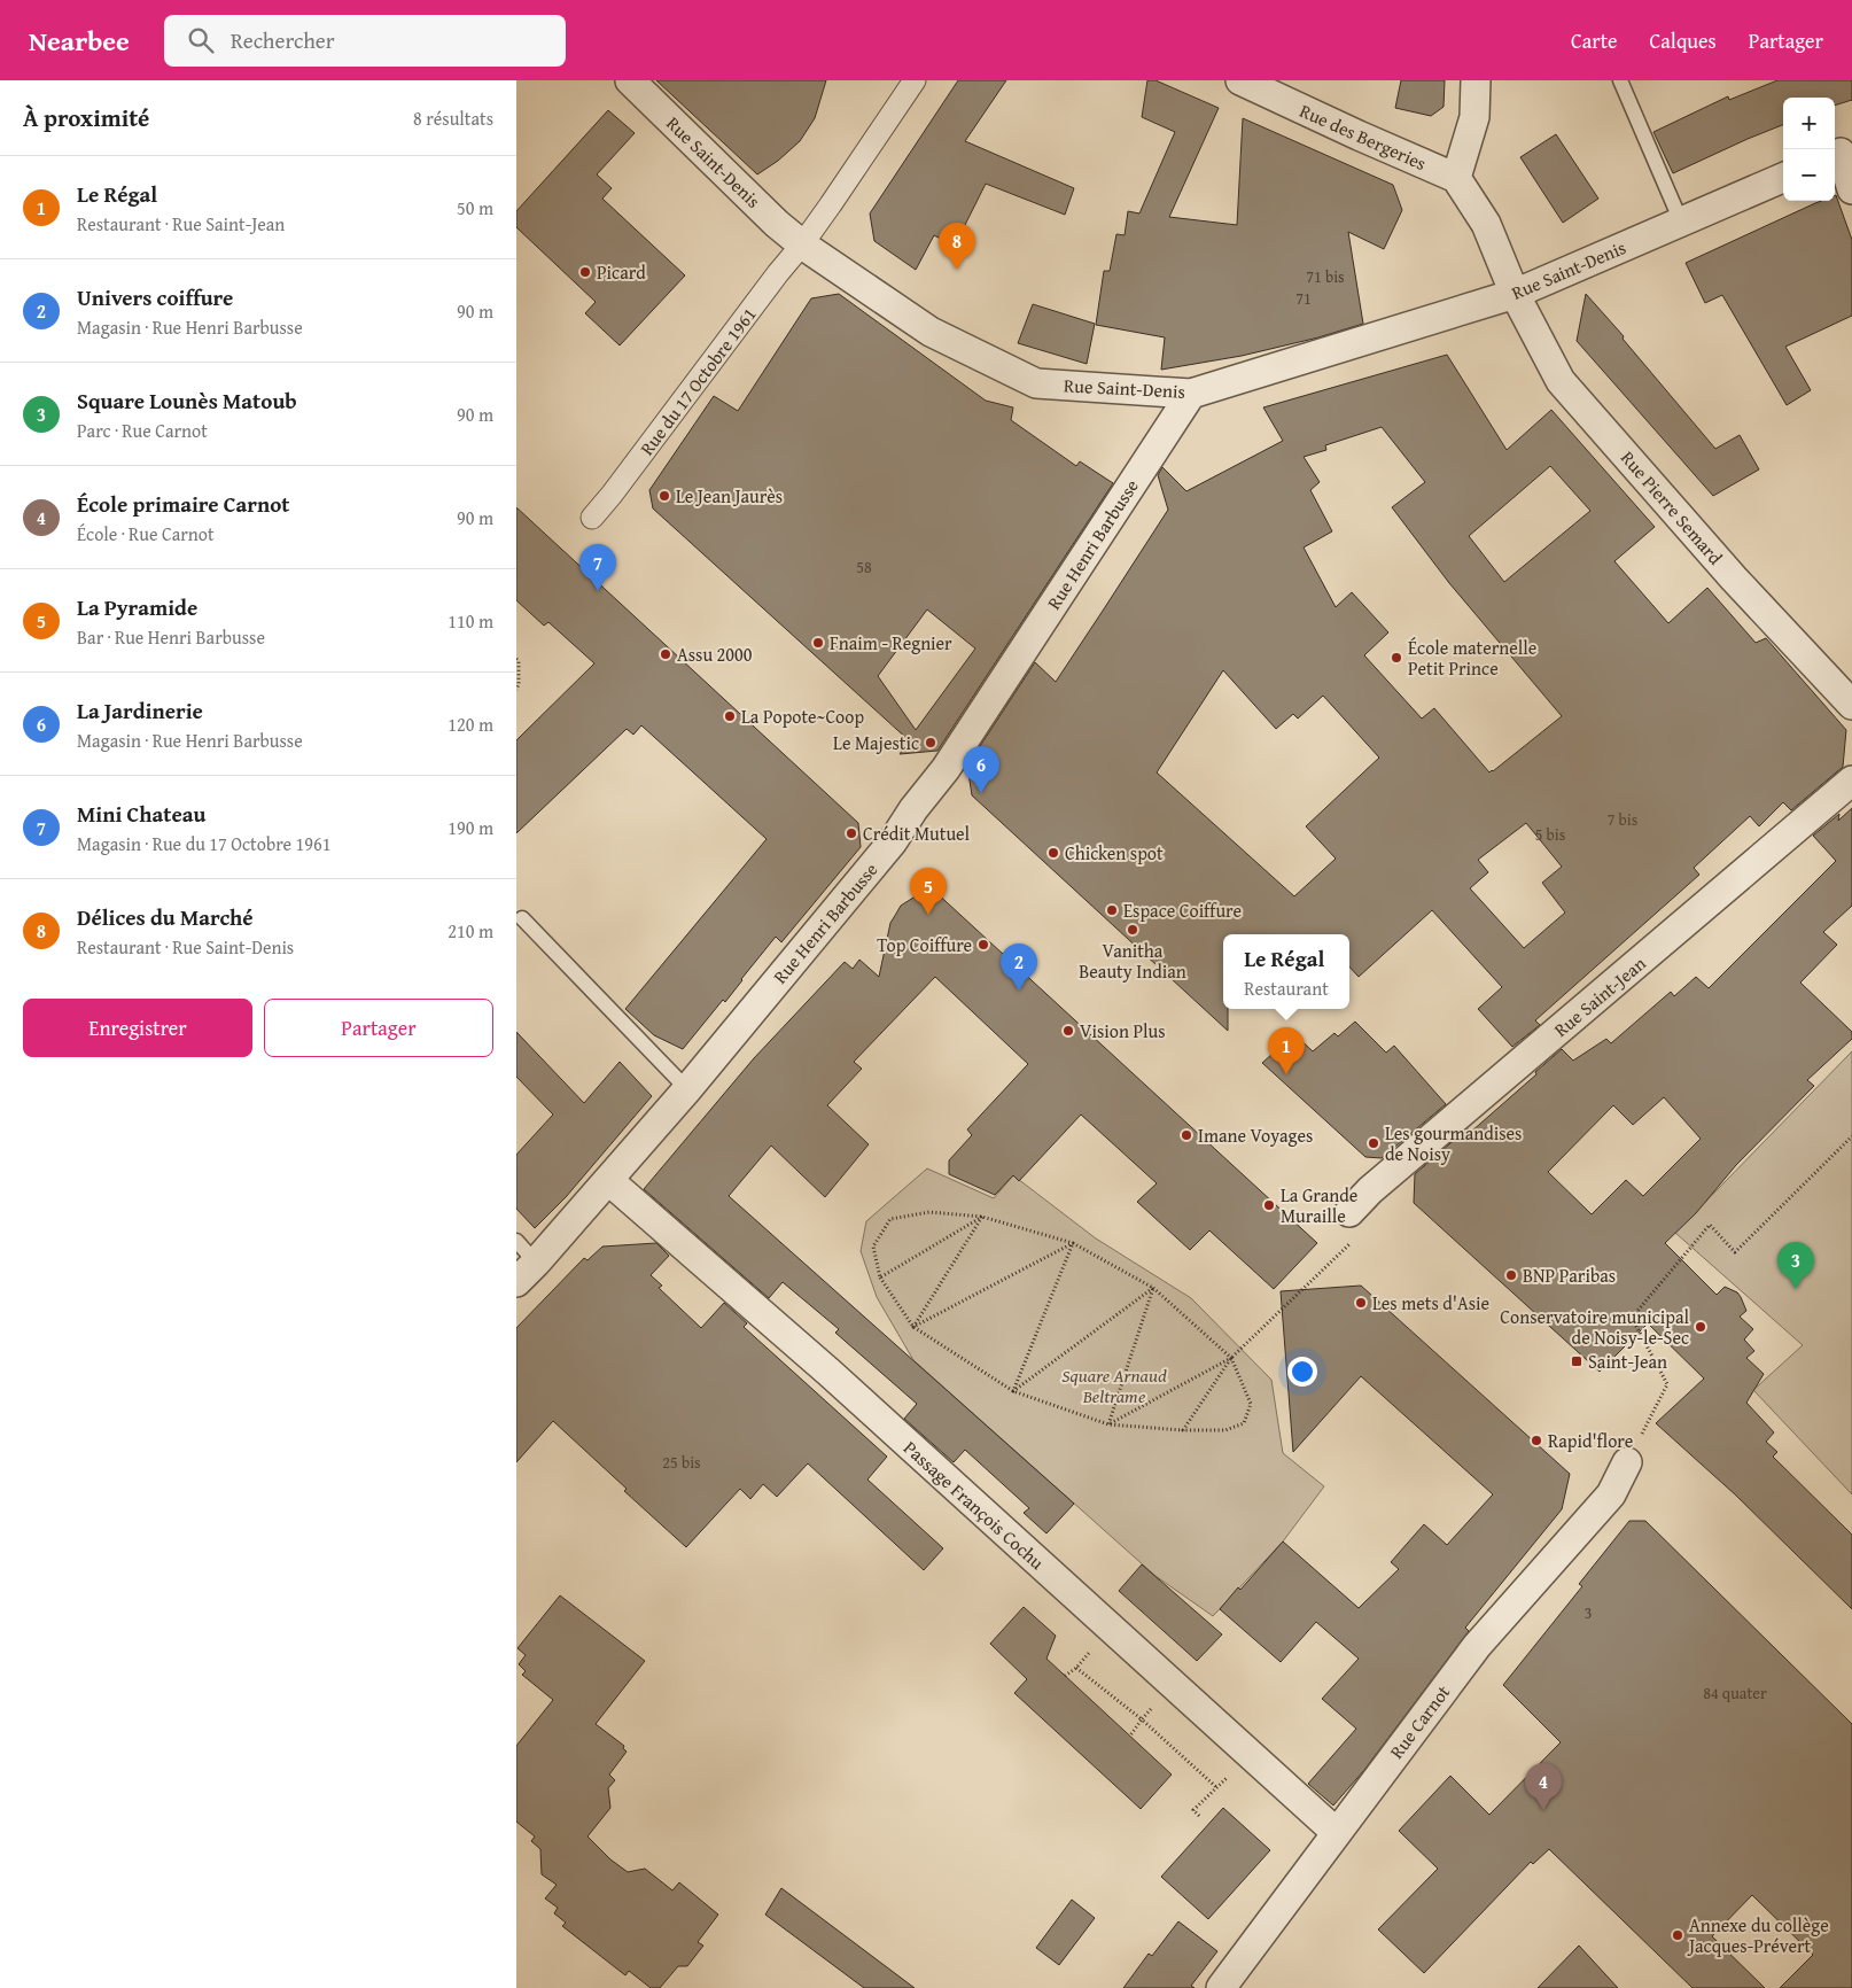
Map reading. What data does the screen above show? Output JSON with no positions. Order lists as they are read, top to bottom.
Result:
{
  "streets": {
    "street": [
      "Rue des Bergeries",
      "Rue Saint-Denis",
      "Rue du 17 Octobre 1961",
      "Rue Pierre Semard",
      "Rue Henri Barbusse",
      "Rue Saint-Jean",
      "Passage François Cochu",
      "Rue Carnot"
    ]
  },
  "crossings": [
    ["Rue des Bergeries", "Rue Pierre Semard"],
    ["Rue Saint-Denis", "Rue du 17 Octobre 1961"],
    ["Rue Saint-Denis", "Rue Pierre Semard"],
    ["Rue Saint-Denis", "Rue Henri Barbusse"],
    ["Rue Henri Barbusse", "Passage François Cochu"],
    ["Passage François Cochu", "Rue Carnot"]
  ],
  "parks": ["Square Arnaud Beltrame"],
  "places": {
    "other": [
      "Picard",
      "Le Jean Jaurès",
      "Fnaim - Regnier",
      "Assu 2000",
      "École maternelle Petit Prince",
      "La Popote~Coop",
      "Le Majestic",
      "Crédit Mutuel",
      "Chicken spot",
      "Espace Coiffure",
      "Vanitha Beauty Indian",
      "Top Coiffure",
      "Vision Plus",
      "Imane Voyages",
      "Les gourmandises de Noisy",
      "La Grande Muraille",
      "BNP Paribas",
      "Les mets d'Asie",
      "Conservatoire municipal de Noisy-le-Sec",
      "Rapid'flore",
      "Annexe du collège Jacques-Prévert"
    ],
    "transit": ["Saint-Jean"]
  },
  "house_numbers": [
    "71 bis",
    "71",
    "58",
    "7 bis",
    "5 bis",
    "25 bis",
    "3",
    "84 quater"
  ],
  "page": {
    "header": "Nearbee",
    "search": "Rechercher",
    "nav": ["Carte", "Calques", "Partager"],
    "heading": ["À proximité", "8 résultats"],
    "map_buttons": ["+", "−"],
    "list": [
      {
        "mark": "1",
        "name": "Le Régal",
        "note": "Restaurant · Rue Saint-Jean",
        "value": "50 m"
      },
      {
        "mark": "2",
        "name": "Univers coiffure",
        "note": "Magasin · Rue Henri Barbusse",
        "value": "90 m"
      },
      {
        "mark": "3",
        "name": "Square Lounès Matoub",
        "note": "Parc · Rue Carnot",
        "value": "90 m"
      },
      {
        "mark": "4",
        "name": "École primaire Carnot",
        "note": "École · Rue Carnot",
        "value": "90 m"
      },
      {
        "mark": "5",
        "name": "La Pyramide",
        "note": "Bar · Rue Henri Barbusse",
        "value": "110 m"
      },
      {
        "mark": "6",
        "name": "La Jardinerie",
        "note": "Magasin · Rue Henri Barbusse",
        "value": "120 m"
      },
      {
        "mark": "7",
        "name": "Mini Chateau",
        "note": "Magasin · Rue du 17 Octobre 1961",
        "value": "190 m"
      },
      {
        "mark": "8",
        "name": "Délices du Marché",
        "note": "Restaurant · Rue Saint-Denis",
        "value": "210 m"
      }
    ],
    "pins": [
      "8",
      "7",
      "6",
      "5",
      "2",
      "1",
      "3",
      "4"
    ],
    "popup": ["Le Régal", "Restaurant"],
    "buttons": ["Enregistrer", "Partager"]
  }
}
